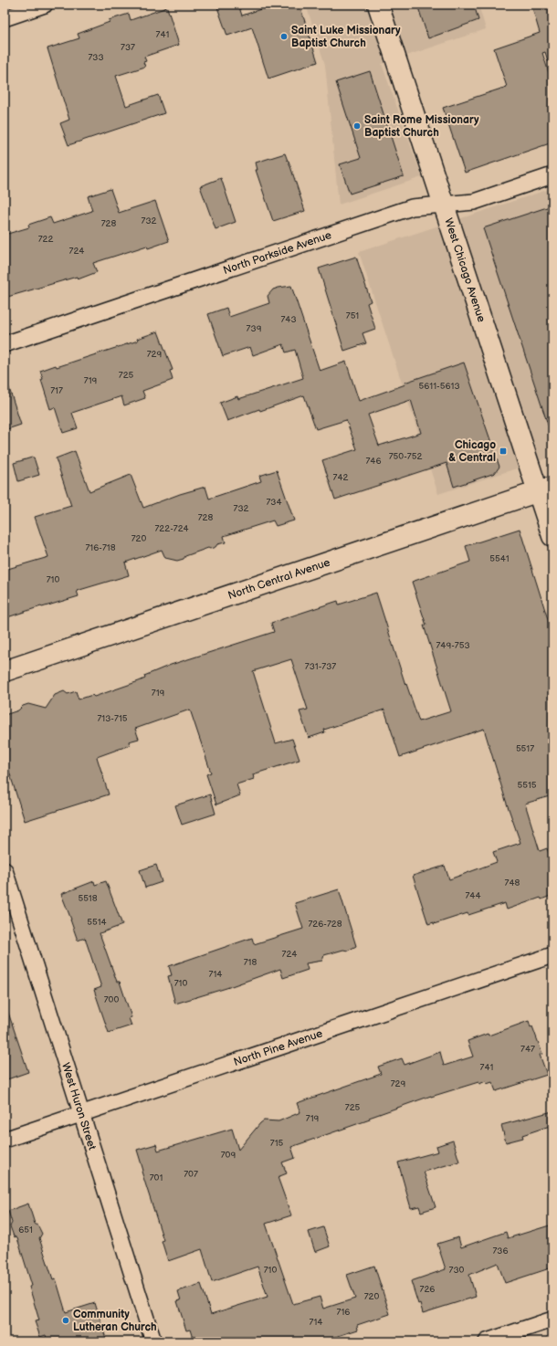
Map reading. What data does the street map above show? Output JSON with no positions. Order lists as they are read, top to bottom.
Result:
{
  "streets": {
    "main road": ["West Chicago Avenue", "North Central Avenue"],
    "street": ["North Parkside Avenue", "North Pine Avenue", "West Huron Street"]
  },
  "crossings": [
    ["North Parkside Avenue", "West Chicago Avenue"],
    ["West Chicago Avenue", "North Central Avenue"],
    ["North Pine Avenue", "West Huron Street"]
  ],
  "places": {
    "other": ["Saint Luke Missionary Baptist Church", "Saint Rome Missionary Baptist Church", "Community Lutheran Church"],
    "transit": ["Chicago & Central"]
  },
  "house_numbers": [
    "741",
    "737",
    "733",
    "732",
    "728",
    "722",
    "724",
    "751",
    "743",
    "739",
    "729",
    "725",
    "719",
    "5611-5613",
    "717",
    "750-752",
    "746",
    "742",
    "734",
    "732",
    "728",
    "722-724",
    "720",
    "716-718",
    "5541",
    "710",
    "749-753",
    "731-737",
    "719",
    "713-715",
    "5517",
    "5515",
    "748",
    "744",
    "5518",
    "5514",
    "726-728",
    "724",
    "718",
    "714",
    "710",
    "700",
    "747",
    "741",
    "729",
    "725",
    "719",
    "715",
    "709",
    "707",
    "701",
    "651",
    "736",
    "710",
    "730",
    "726",
    "720",
    "716",
    "714"
  ]
}
